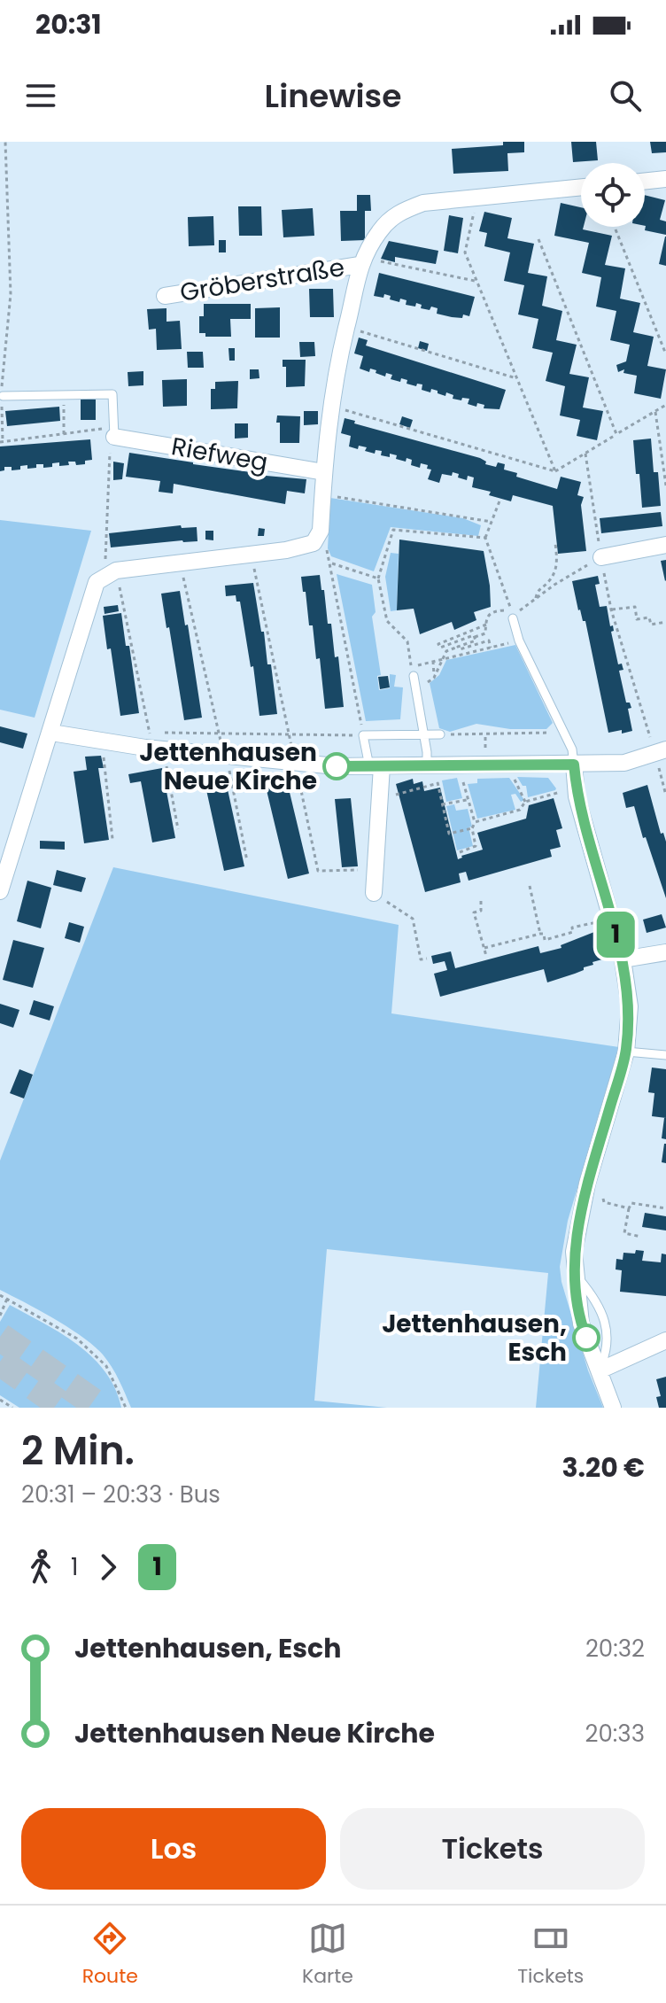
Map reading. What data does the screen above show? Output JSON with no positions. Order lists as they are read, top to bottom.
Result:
{
  "streets": {
    "street": ["Gröberstraße", "Riefweg"]
  },
  "places": ["Jettenhausen Neue Kirche", "Jettenhausen, Esch"],
  "lines": ["bus line 1"],
  "page": {
    "status": "20:31",
    "header": "Linewise",
    "on_map": "1",
    "heading": ["2 Min.", "20:31 – 20:33 · Bus", "3.20 €"],
    "legs": ["1", "1"],
    "list": [
      {
        "name": "Jettenhausen, Esch",
        "value": "20:32"
      },
      {
        "name": "Jettenhausen Neue Kirche",
        "value": "20:33"
      }
    ],
    "buttons": ["Los", "Tickets"],
    "tabs": ["Route", "Karte", "Tickets"]
  }
}
